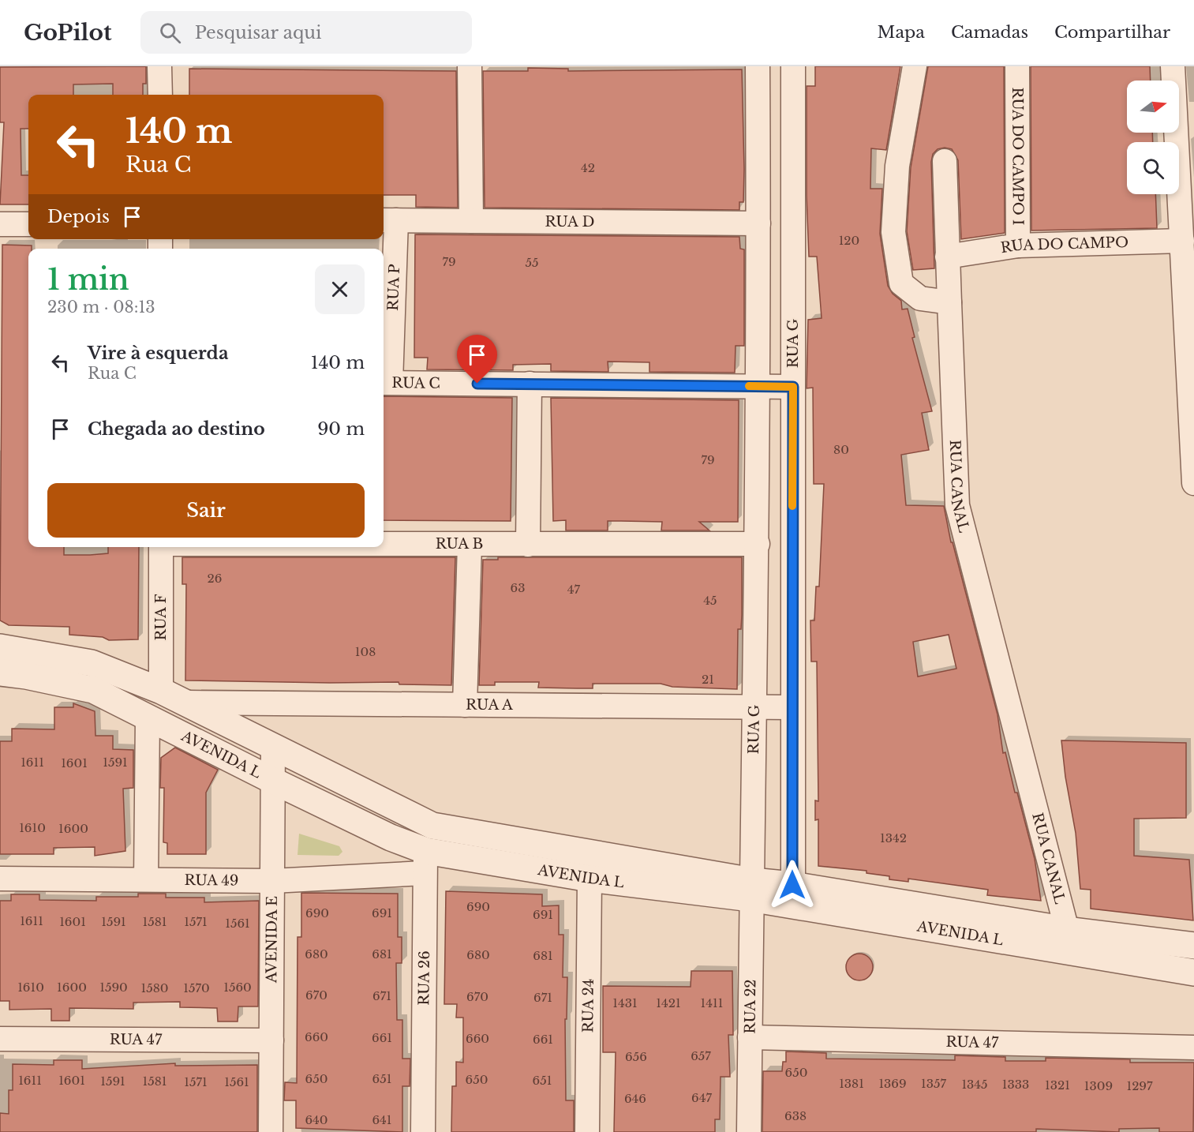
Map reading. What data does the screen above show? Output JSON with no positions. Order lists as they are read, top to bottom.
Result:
{
  "streets": {
    "street": [
      "RUA DO CAMPO I",
      "RUA D",
      "RUA DO CAMPO",
      "RUA P",
      "RUA G",
      "RUA C",
      "RUA CANAL",
      "RUA B",
      "RUA F",
      "RUA A",
      "AVENIDA L",
      "RUA 49",
      "AVENIDA E",
      "RUA 26",
      "RUA 24",
      "RUA 22",
      "RUA 47"
    ]
  },
  "crossings": [
    ["RUA DO CAMPO I", "RUA DO CAMPO"],
    ["RUA D", "RUA P"],
    ["RUA D", "RUA G"],
    ["RUA DO CAMPO", "RUA CANAL"],
    ["RUA P", "RUA C"],
    ["RUA G", "RUA C"],
    ["RUA G", "RUA B"],
    ["RUA G", "RUA A"],
    ["RUA G", "AVENIDA L"],
    ["RUA G", "RUA 22"],
    ["RUA CANAL", "AVENIDA L"],
    ["RUA F", "AVENIDA L"],
    ["RUA A", "AVENIDA L"],
    ["AVENIDA L", "RUA 49"],
    ["AVENIDA L", "AVENIDA E"],
    ["AVENIDA L", "RUA 26"],
    ["AVENIDA L", "RUA 24"],
    ["AVENIDA L", "RUA 22"],
    ["RUA 49", "AVENIDA E"],
    ["RUA 49", "RUA 26"],
    ["AVENIDA E", "RUA 47"],
    ["RUA 22", "RUA 47"]
  ],
  "house_numbers": [
    "42",
    "120",
    "79",
    "55",
    "80",
    "79",
    "26",
    "63",
    "47",
    "45",
    "108",
    "21",
    "1611",
    "1591",
    "1601",
    "1610",
    "1600",
    "1342",
    "690",
    "690",
    "691",
    "691",
    "1611",
    "1601",
    "1591",
    "1581",
    "1571",
    "1561",
    "680",
    "681",
    "680",
    "681",
    "1610",
    "1600",
    "1590",
    "1560",
    "1580",
    "1570",
    "670",
    "671",
    "670",
    "671",
    "1431",
    "1421",
    "1411",
    "660",
    "661",
    "660",
    "661",
    "657",
    "656",
    "650",
    "650",
    "651",
    "650",
    "1611",
    "1601",
    "651",
    "1591",
    "1581",
    "1571",
    "1561",
    "1381",
    "1369",
    "1357",
    "1345",
    "1333",
    "1321",
    "1309",
    "1297",
    "647",
    "646",
    "638",
    "640",
    "641"
  ],
  "north": "right",
  "page": {
    "header": "GoPilot",
    "search": "Pesquisar aqui",
    "nav": ["Mapa", "Camadas", "Compartilhar"],
    "turn": ["140 m", "Rua C"],
    "then": "Depois",
    "heading": ["1 min", "230 m · 08:13"],
    "list": [
      {
        "name": "Vire à esquerda",
        "note": "Rua C",
        "value": "140 m"
      },
      {
        "name": "Chegada ao destino",
        "value": "90 m"
      }
    ],
    "buttons": "Sair"
  }
}
